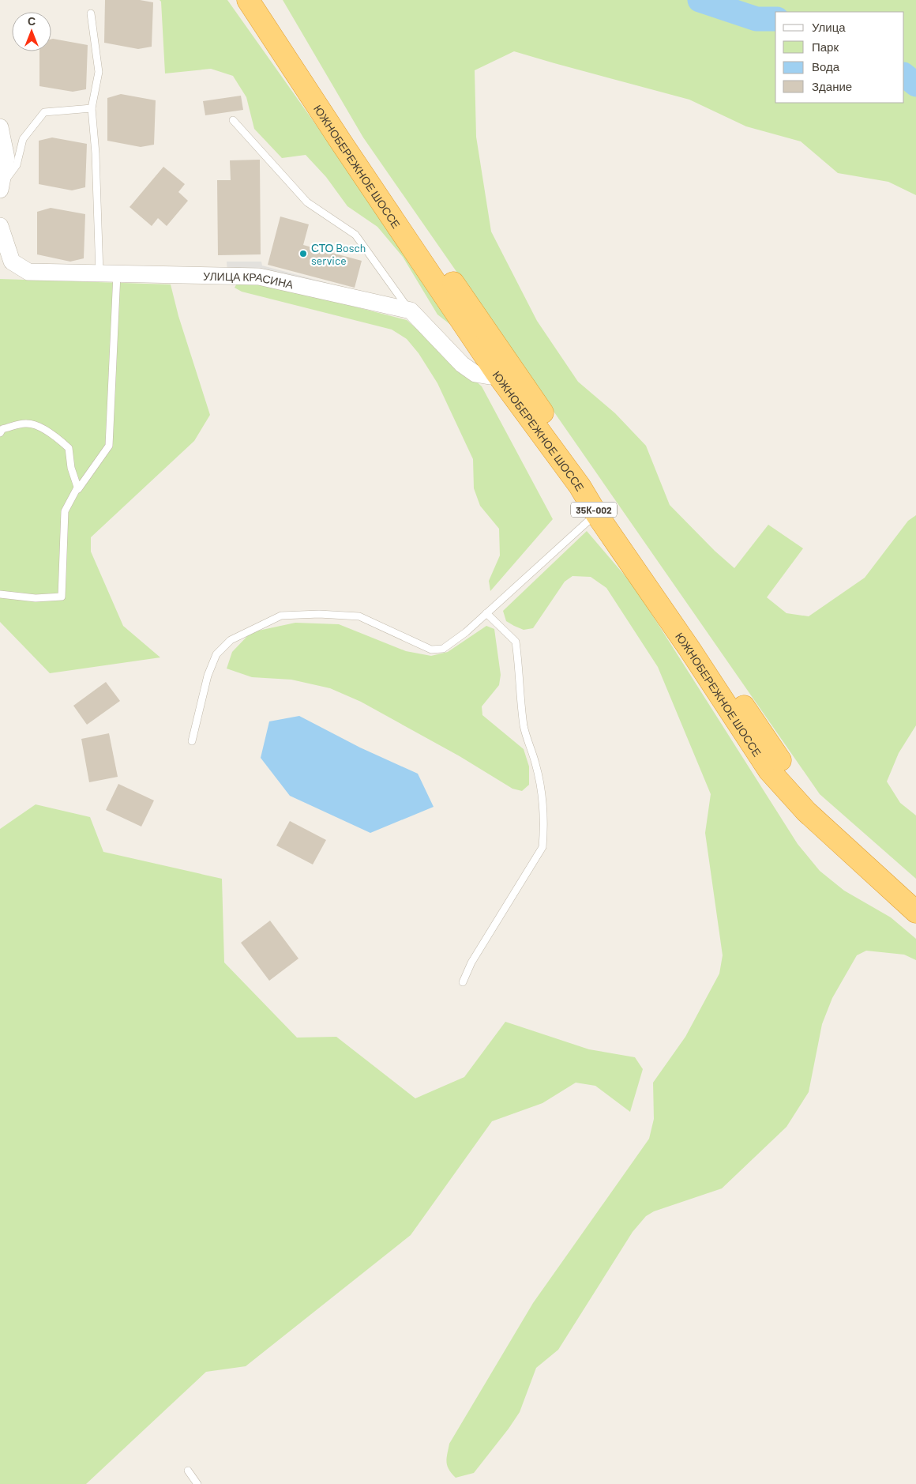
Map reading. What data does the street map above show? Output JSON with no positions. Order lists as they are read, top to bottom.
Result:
{
  "streets": {
    "highway": ["ЮЖНОБЕРЕЖНОЕ ШОССЕ", "35К-002"],
    "street": ["УЛИЦА КРАСИНА"]
  },
  "places": ["СТО Bosch service"],
  "legend": [
    "Улица",
    "Парк",
    "Вода",
    "Здание"
  ],
  "north": "top"
}
